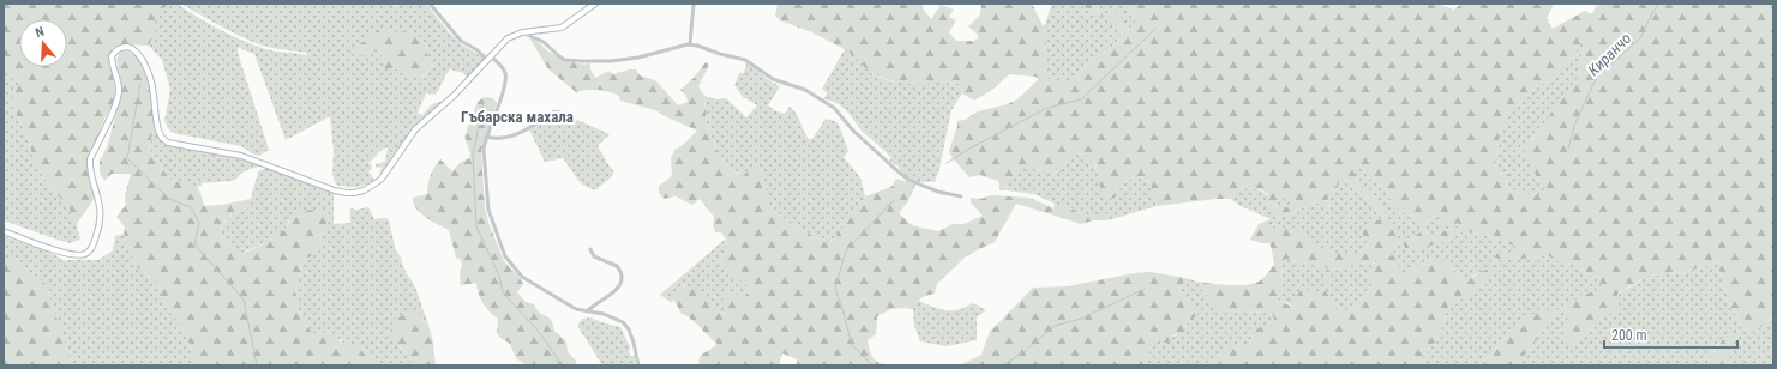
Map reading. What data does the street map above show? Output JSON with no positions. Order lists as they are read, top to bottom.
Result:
{
  "districts": ["Гъбарска махала"],
  "water": ["Киранчо"],
  "scale_bar": "200 m",
  "north": "top"
}
